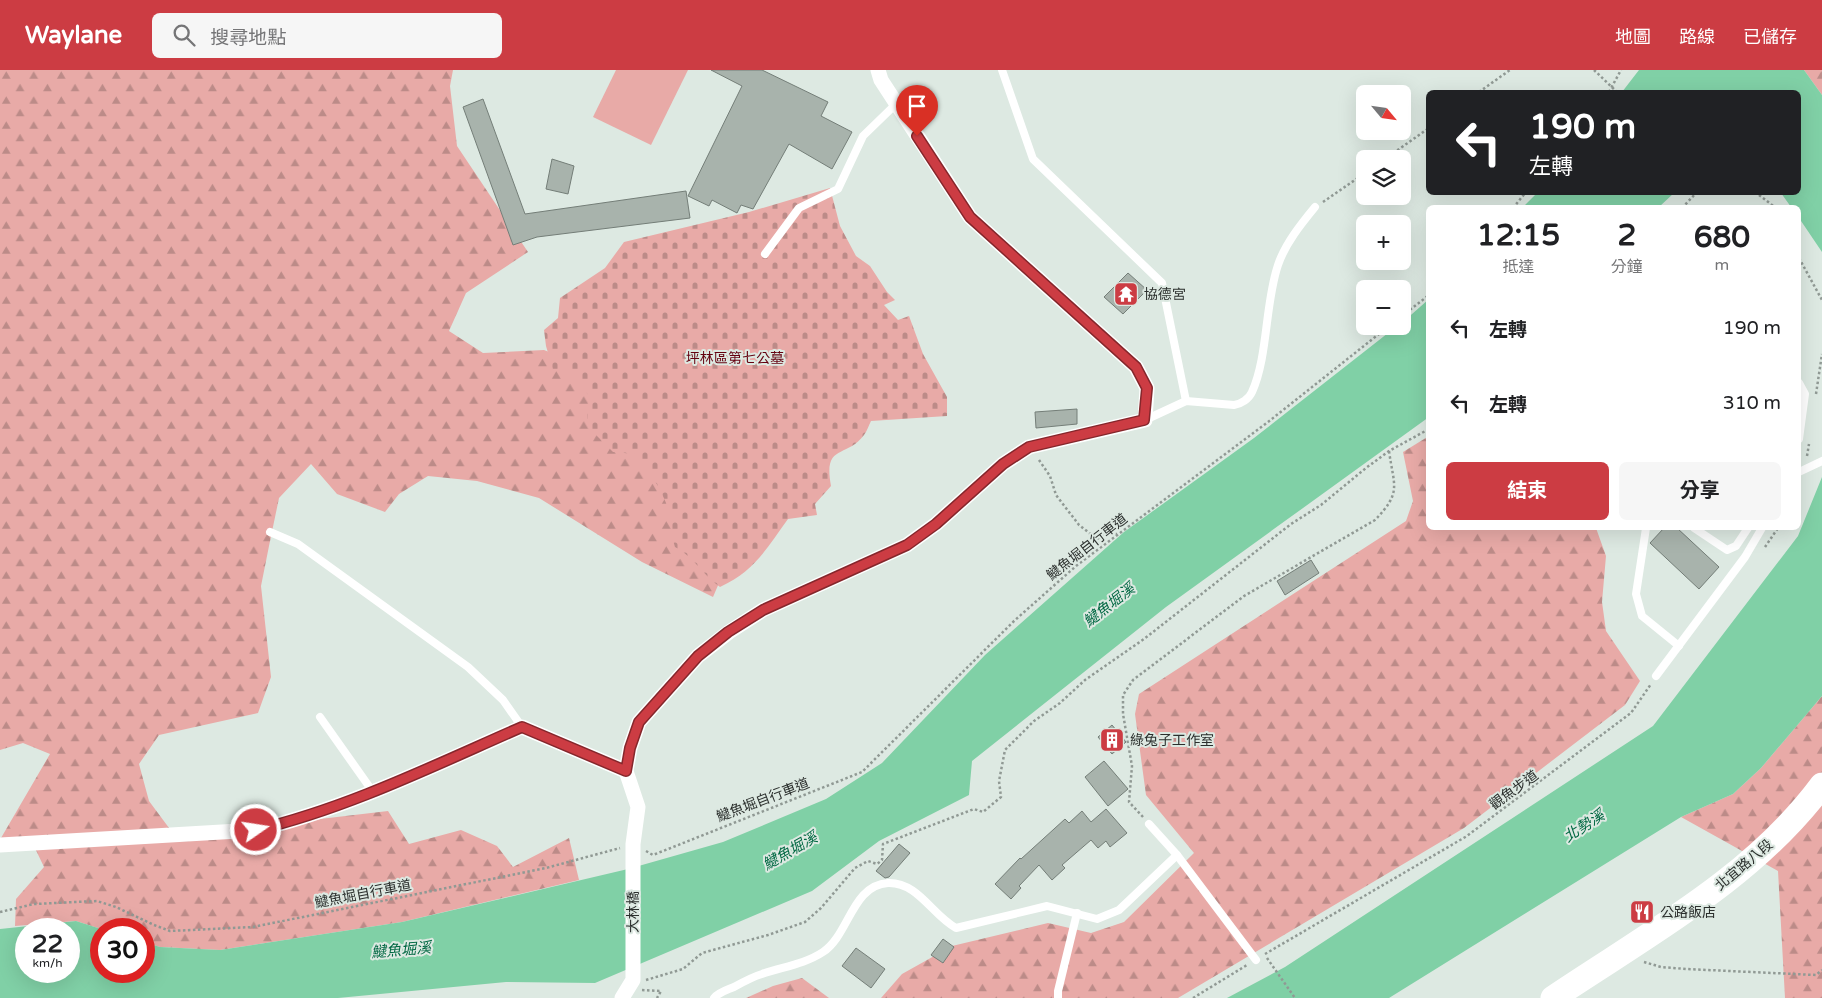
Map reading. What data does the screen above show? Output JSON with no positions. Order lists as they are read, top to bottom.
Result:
{
  "streets": {
    "main road": ["北宜路八段"],
    "street": ["大林橋"],
    "path": ["𩻸魚堀自行車道", "觀魚步道"]
  },
  "crossings": [
    ["𩻸魚堀自行車道", "大林橋"]
  ],
  "water": ["𩻸魚堀溪", "北勢溪"],
  "parks": ["坪林區第七公墓"],
  "places": {
    "temple": ["協德宮"],
    "building": ["綠兔子工作室"],
    "restaurant": ["公路飯店"]
  },
  "north": "bottom right",
  "page": {
    "header": "Waylane",
    "search": "搜尋地點",
    "nav": ["地圖", "路線", "已儲存"],
    "map_buttons": ["+", "−"],
    "turn": ["190 m", "左轉"],
    "eta": [
      "12:15",
      "抵達",
      "2",
      "分鐘",
      "680",
      "m"
    ],
    "list": [
      {
        "name": "左轉",
        "value": "190 m"
      },
      {
        "name": "左轉",
        "value": "310 m"
      }
    ],
    "buttons": ["結束", "分享"],
    "speed": "22 km/h",
    "limit": "30"
  }
}
